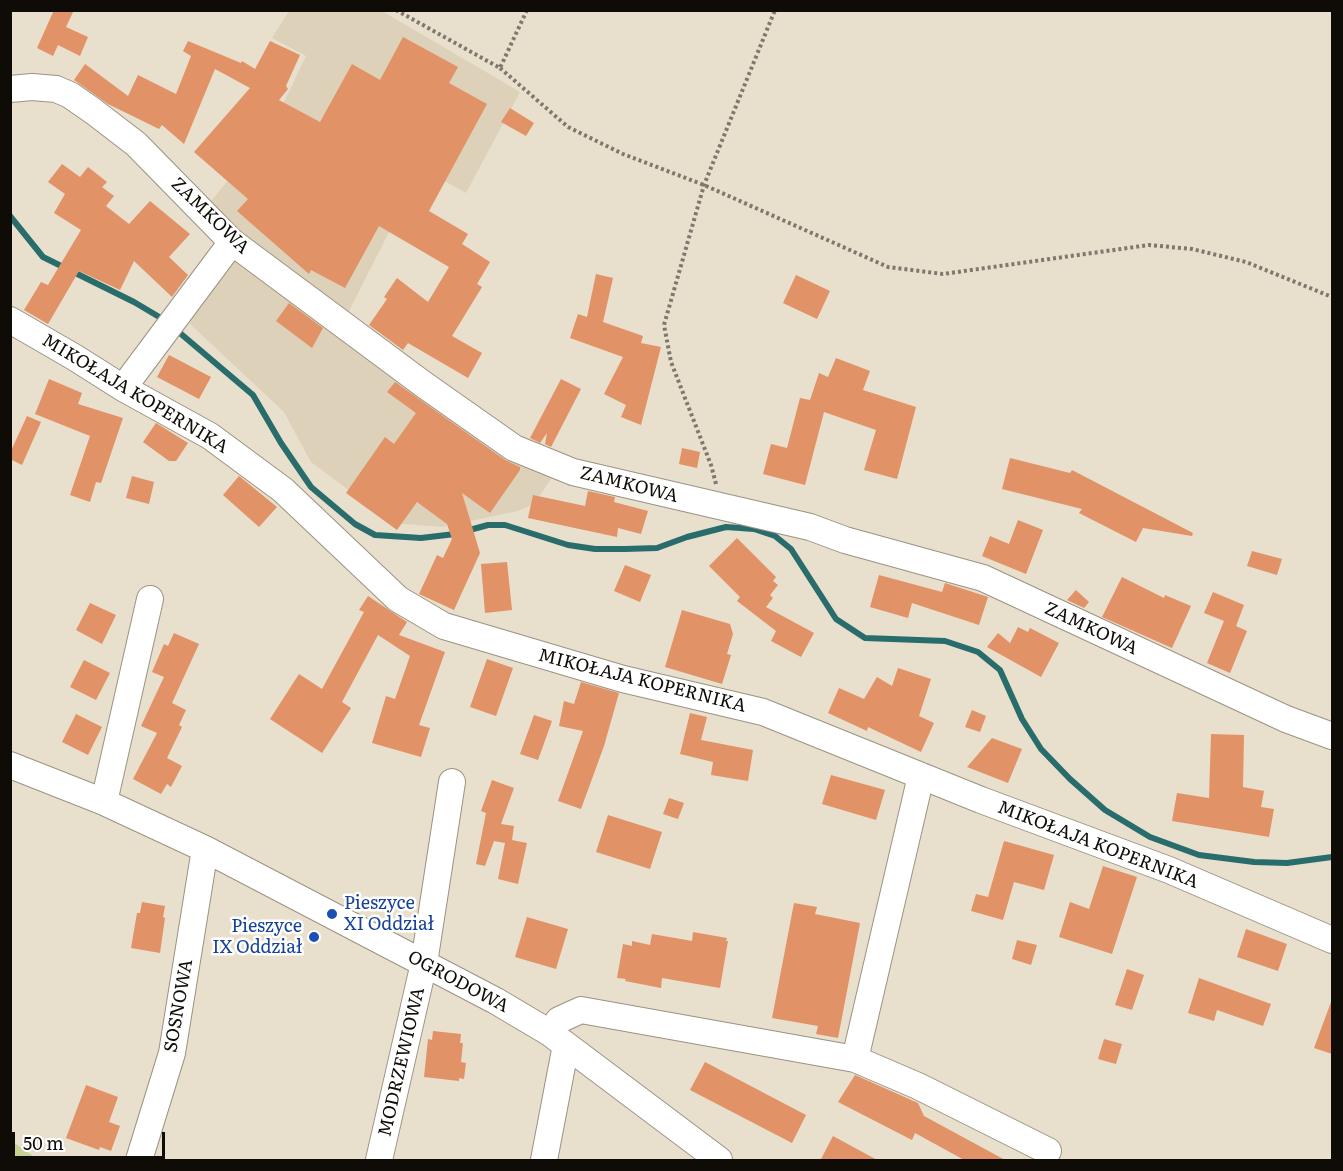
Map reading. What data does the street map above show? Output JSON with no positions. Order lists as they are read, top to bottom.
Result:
{
  "streets": {
    "street": [
      "ZAMKOWA",
      "MIKOŁAJA KOPERNIKA",
      "OGRODOWA",
      "SOSNOWA",
      "MODRZEWIOWA"
    ]
  },
  "crossings": [
    ["OGRODOWA", "SOSNOWA"],
    ["OGRODOWA", "MODRZEWIOWA"]
  ],
  "places": ["Pieszyce XI Oddział", "Pieszyce IX Oddział"],
  "scale_bar": "50 m"
}
